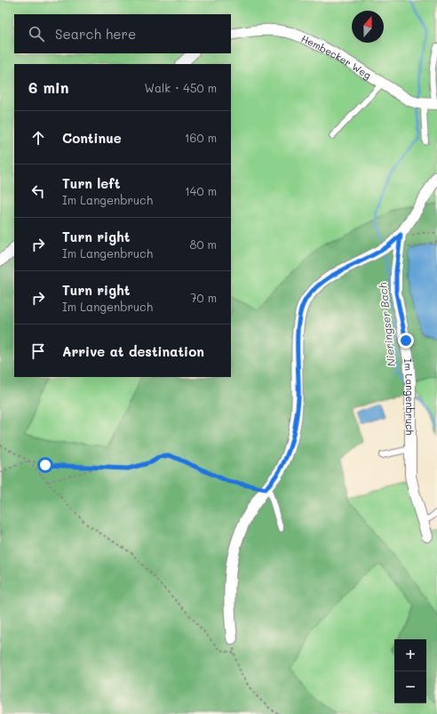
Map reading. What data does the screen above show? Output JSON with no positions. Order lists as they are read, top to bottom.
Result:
{
  "streets": {
    "street": ["Hembecker Weg", "Im Langenbruch"]
  },
  "water": ["Nieringser Bach"],
  "north": "top",
  "page": {
    "search": "Search here",
    "heading": ["6 min", "Walk · 450 m"],
    "list": [
      ["Continue", "160 m"],
      ["Turn left", "Im Langenbruch", "140 m"],
      ["Turn right", "Im Langenbruch", "80 m"],
      ["Turn right", "Im Langenbruch", "70 m"],
      "Arrive at destination"
    ],
    "map_buttons": ["+", "−"]
  }
}
